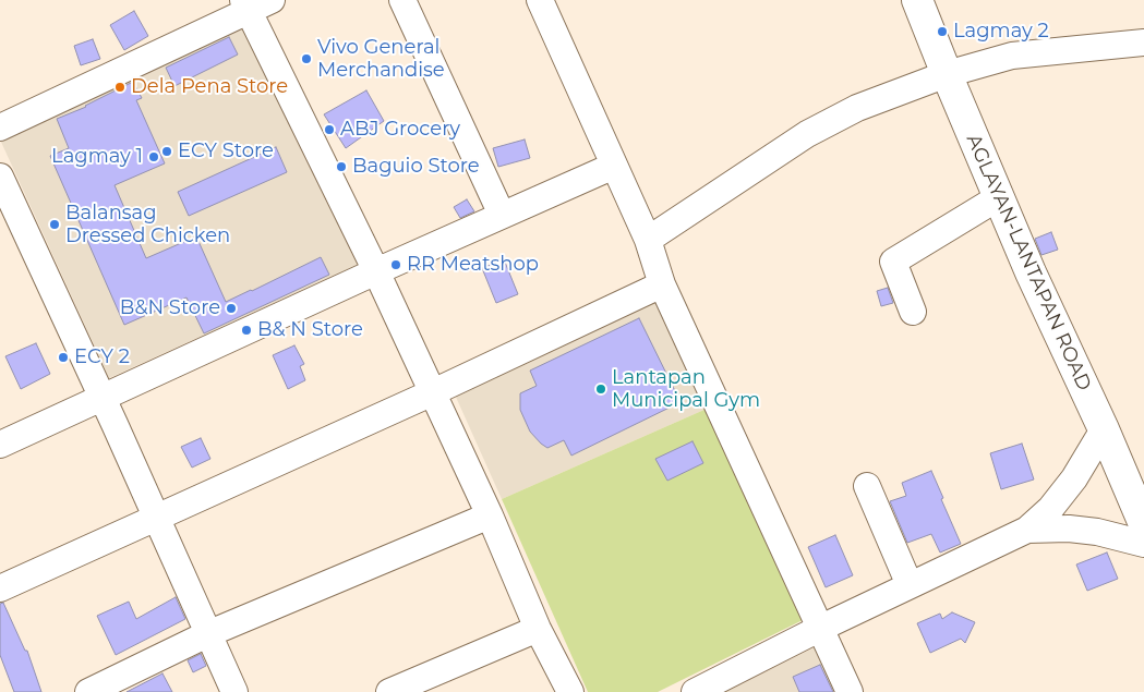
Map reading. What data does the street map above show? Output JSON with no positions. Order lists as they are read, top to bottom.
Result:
{
  "streets": {
    "main road": ["AGLAYAN-LANTAPAN ROAD"]
  },
  "places": [
    "Lagmay 2",
    "Vivo General Merchandise",
    "Dela Pena Store",
    "ABJ Grocery",
    "ECY Store",
    "Lagmay 1",
    "Baguio Store",
    "Balansag Dressed Chicken",
    "RR Meatshop",
    "B&N Store",
    "B& N Store",
    "ECY 2",
    "Lantapan Municipal Gym"
  ]
}
